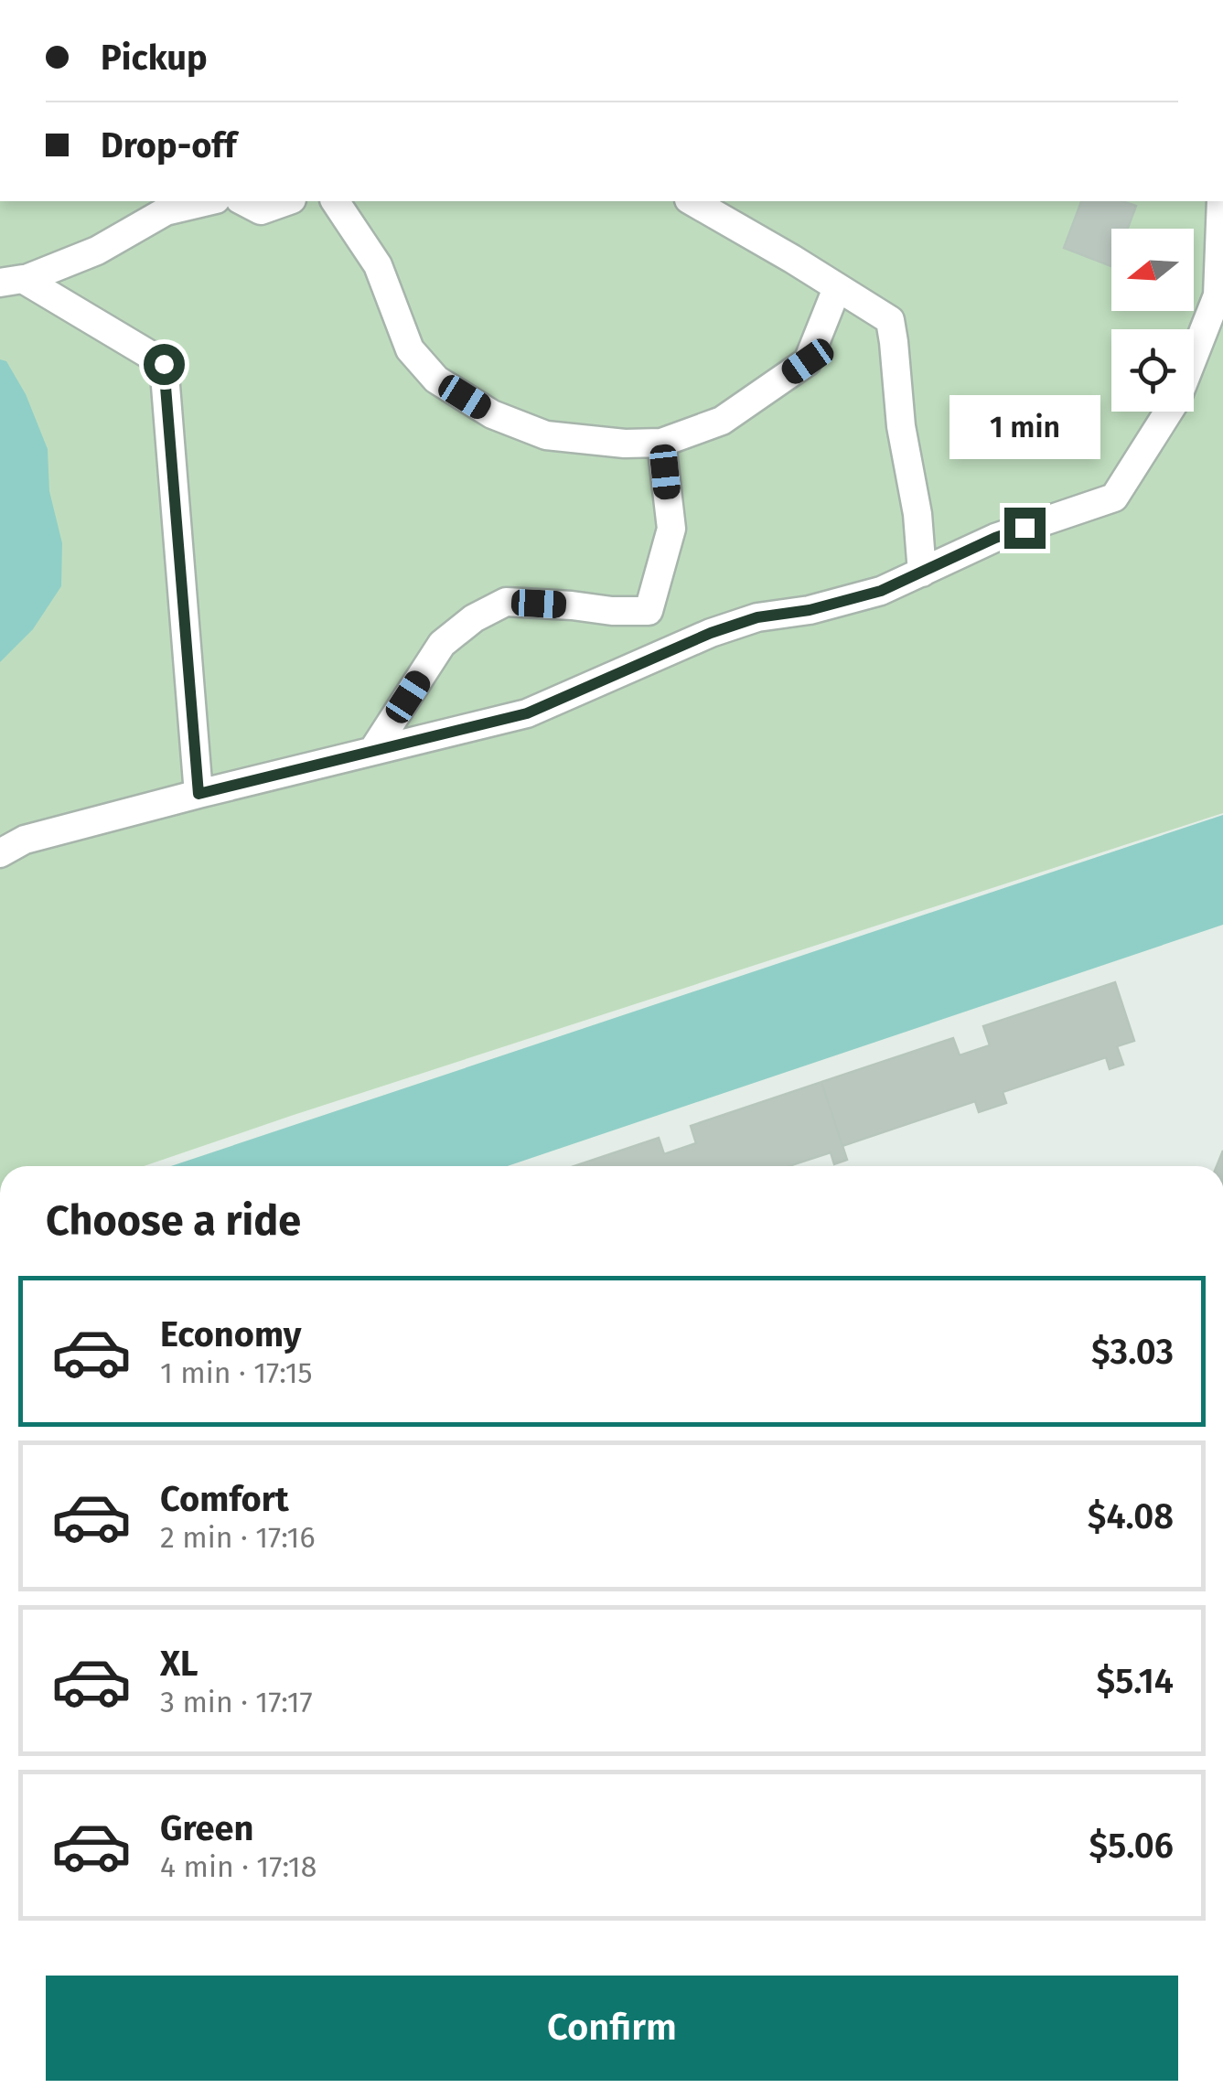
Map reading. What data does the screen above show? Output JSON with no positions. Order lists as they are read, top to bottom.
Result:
{
  "north": "left",
  "page": {
    "banner": ["Pickup", "Drop-off"],
    "bubble": "1 min",
    "heading": "Choose a ride",
    "list": [
      {
        "name": "Economy",
        "note": "1 min · 17:15",
        "value": "$3.03"
      },
      {
        "name": "Comfort",
        "note": "2 min · 17:16",
        "value": "$4.08"
      },
      {
        "name": "XL",
        "note": "3 min · 17:17",
        "value": "$5.14"
      },
      {
        "name": "Green",
        "note": "4 min · 17:18",
        "value": "$5.06"
      }
    ],
    "buttons": "Confirm"
  }
}
